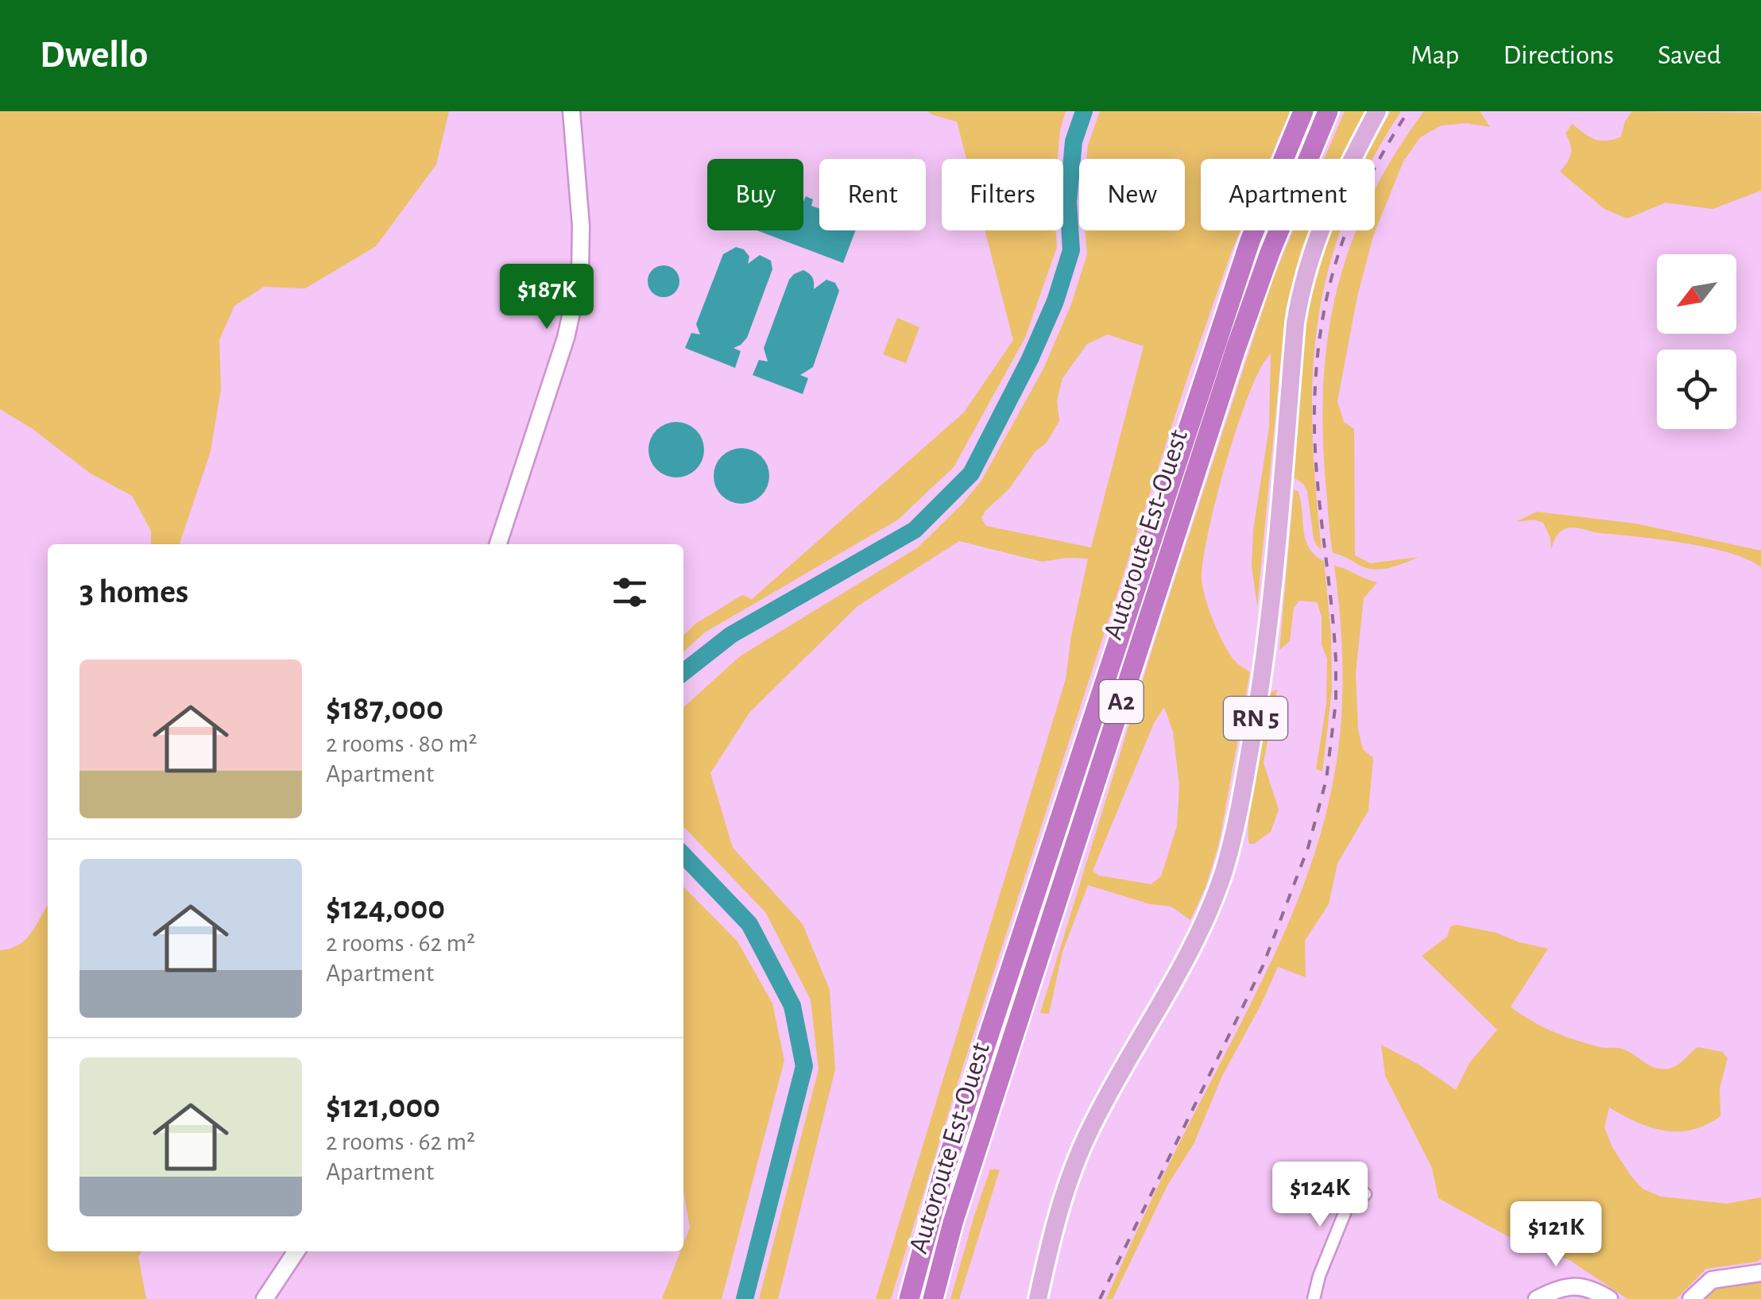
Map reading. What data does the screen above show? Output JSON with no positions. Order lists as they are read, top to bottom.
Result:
{
  "streets": {
    "highway": ["Autoroute Est-Ouest", "A2"],
    "main road": ["RN 5"]
  },
  "north": "bottom left",
  "page": {
    "header": "Dwello",
    "nav": ["Map", "Directions", "Saved"],
    "chip": [
      "Buy",
      "Rent",
      "Filters",
      "New",
      "Apartment"
    ],
    "price": ["$187K", "$124K", "$121K"],
    "heading": "3 homes",
    "list": [
      {
        "name": "$187,000",
        "note": "2 rooms · 80 m² · Apartment"
      },
      {
        "name": "$124,000",
        "note": "2 rooms · 62 m² · Apartment"
      },
      {
        "name": "$121,000",
        "note": "2 rooms · 62 m² · Apartment"
      }
    ]
  }
}
